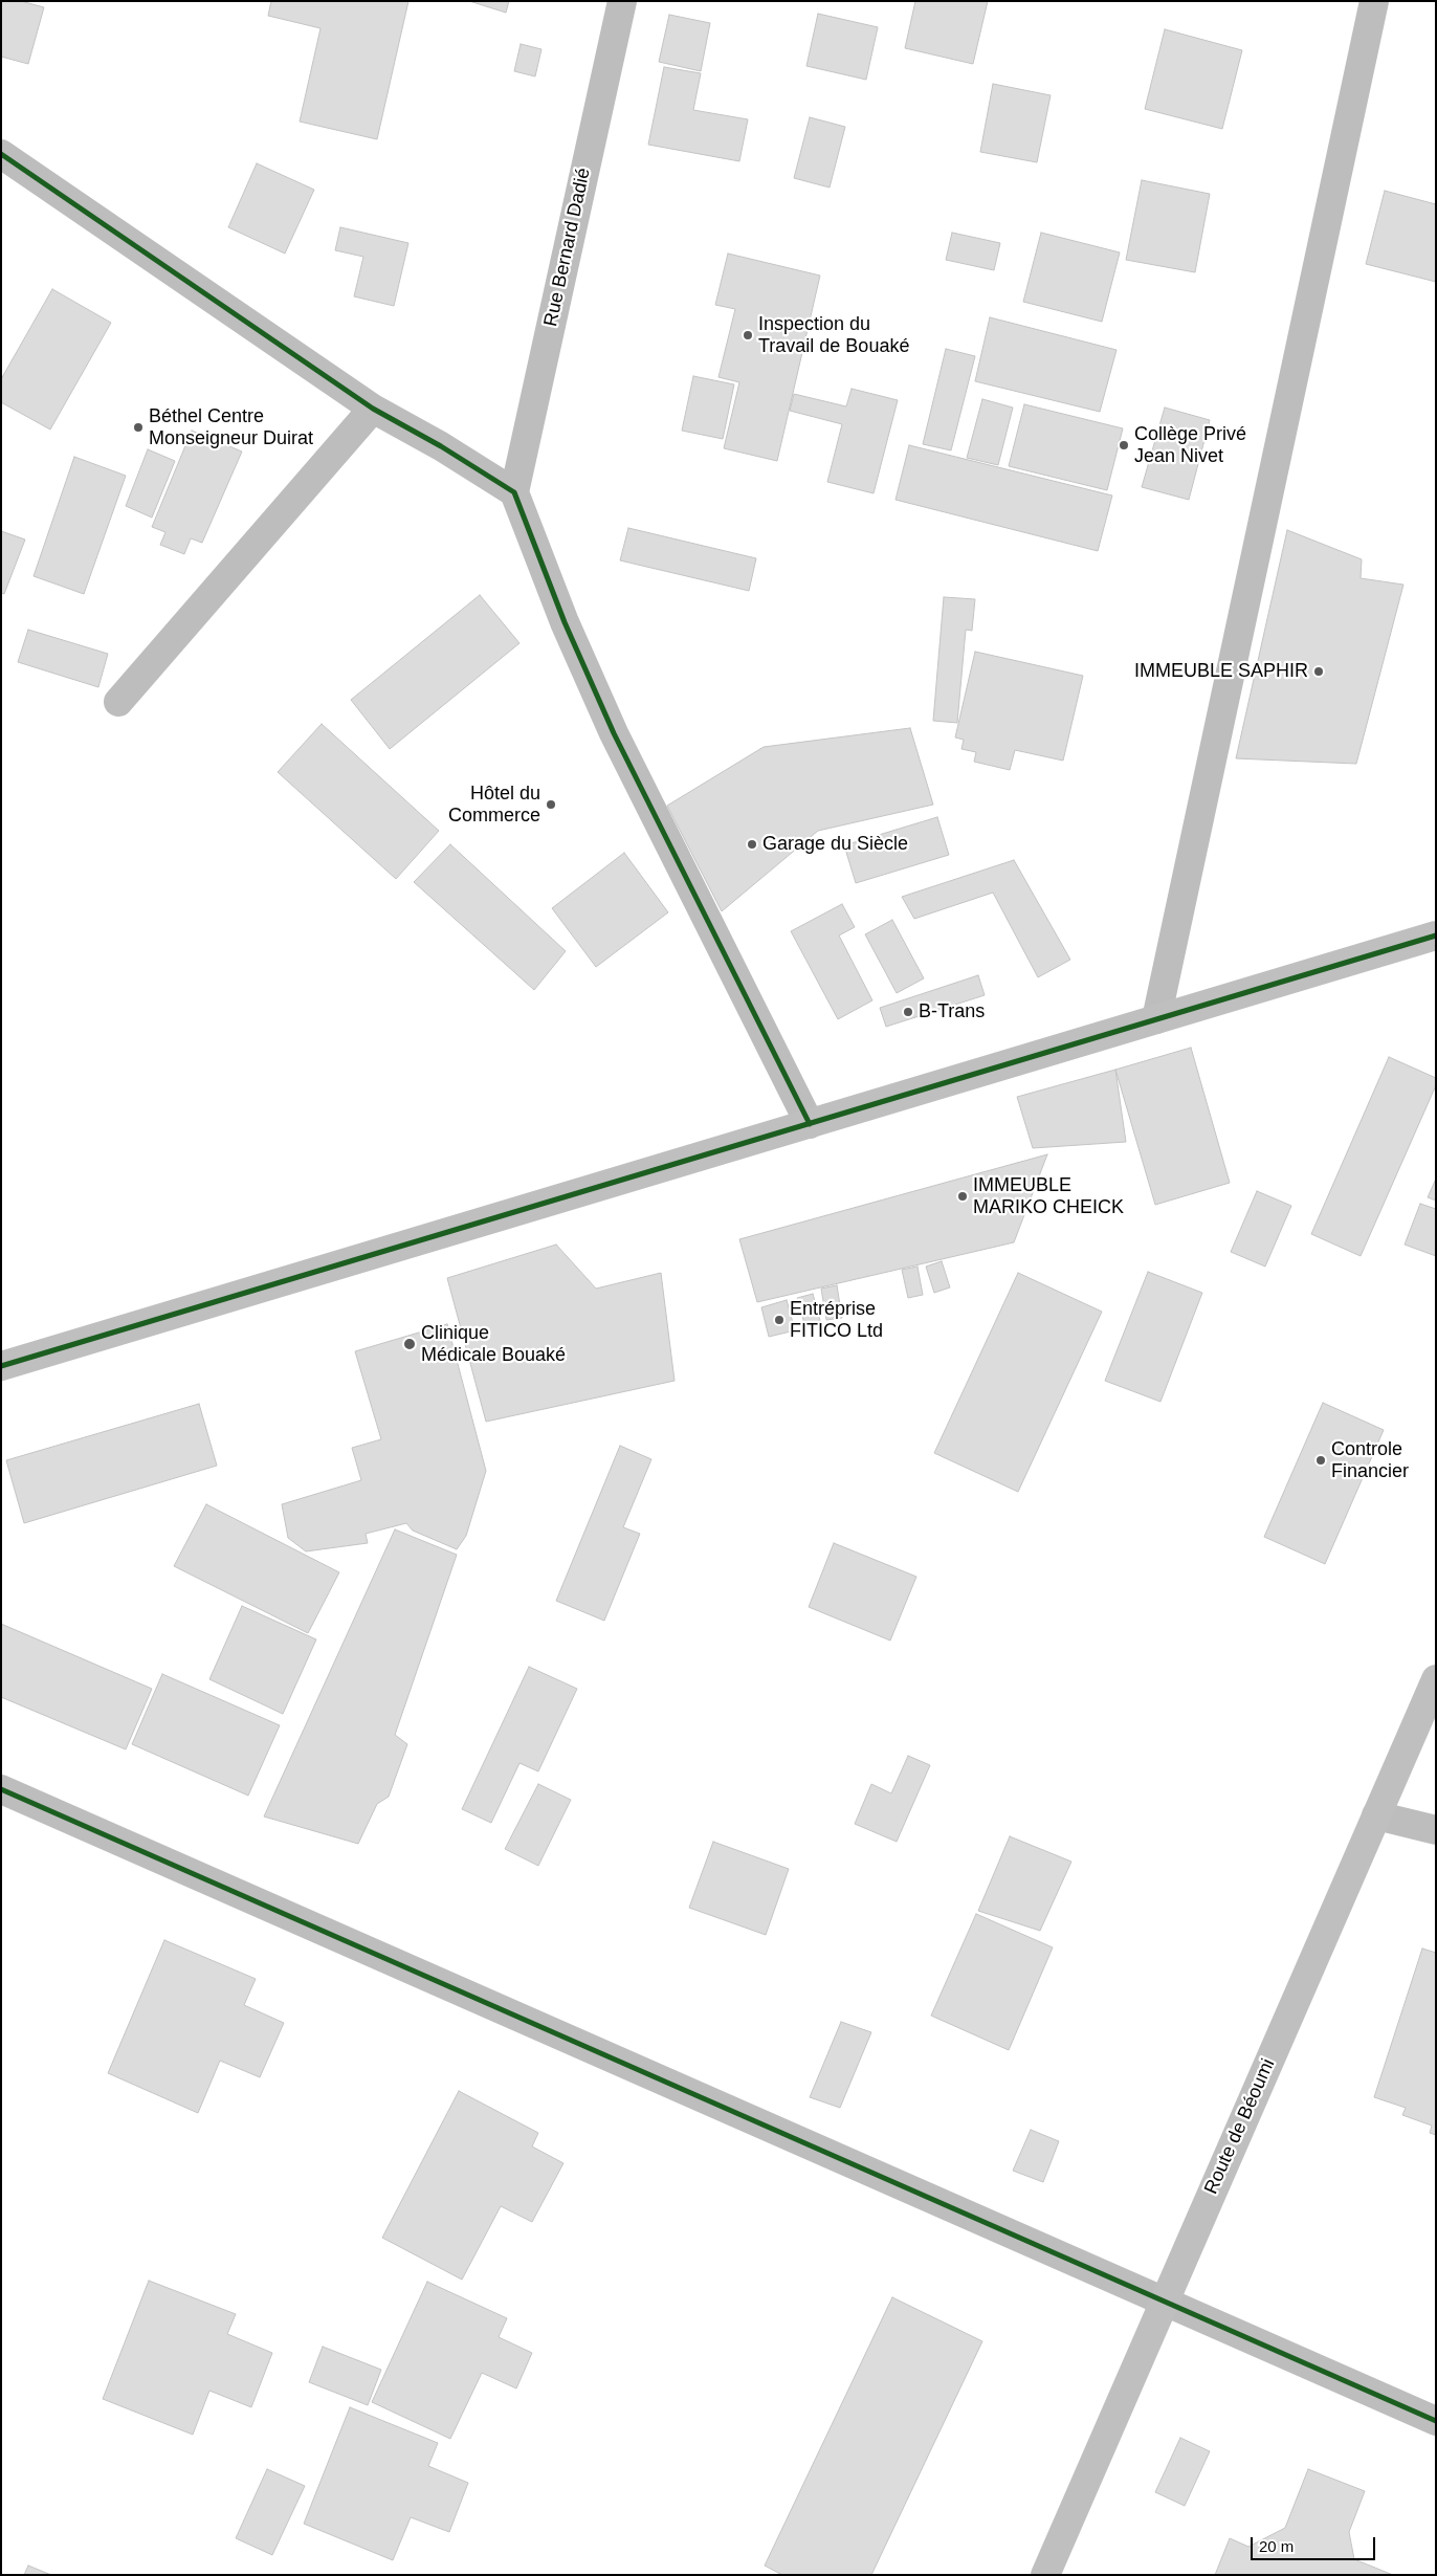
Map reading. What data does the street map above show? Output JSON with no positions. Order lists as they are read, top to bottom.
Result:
{
  "streets": {
    "street": ["Rue Bernard Dadié", "Route de Béoumi"]
  },
  "places": [
    "Inspection du Travail de Bouaké",
    "Béthel Centre Monseigneur Duirat",
    "Collège Privé Jean Nivet",
    "IMMEUBLE SAPHIR",
    "Hôtel du Commerce",
    "Garage du Siècle",
    "B-Trans",
    "IMMEUBLE MARIKO CHEICK",
    "Entréprise FITICO Ltd",
    "Clinique Médicale Bouaké",
    "Controle Financier"
  ],
  "scale_bar": "20 m"
}
